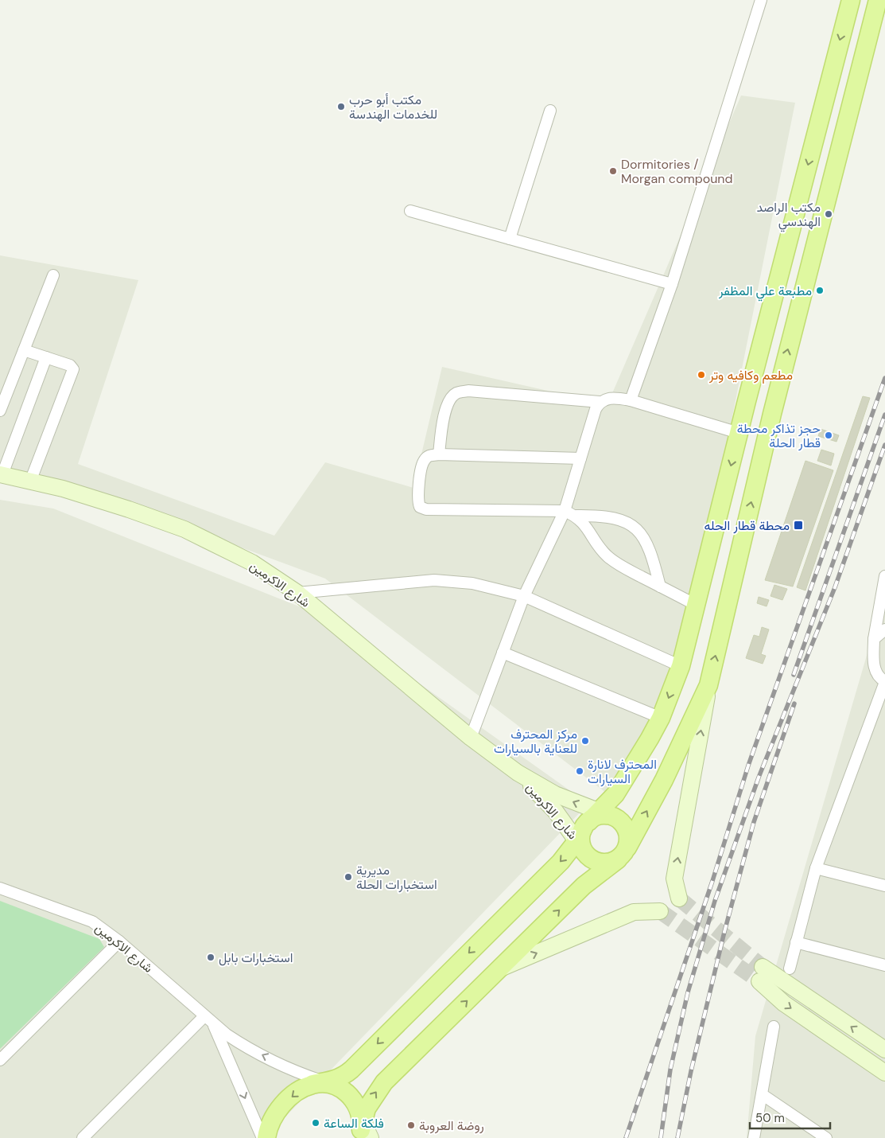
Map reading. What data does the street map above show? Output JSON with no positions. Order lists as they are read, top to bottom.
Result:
{
  "streets": {
    "street": ["شارع الاكرمين"]
  },
  "places": {
    "other": [
      "مكتب أبو حرب للخدمات الهندسة",
      "Dormitories / Morgan compound",
      "مكتب الراصد الهندسي",
      "مطبعة علي المظفر",
      "مطعم وكافيه وتر",
      "حجز تذاكر محطة قطار الحلة",
      "مركز المحترف للعناية بالسيارات",
      "المحترف لانارة السيارات",
      "مديرية استخبارات الحلة",
      "استخبارات بابل",
      "فلكة الساعة",
      "روضة العروبة"
    ],
    "transit": ["محطة قطار الحله"]
  },
  "scale_bar": "50 m"
}
